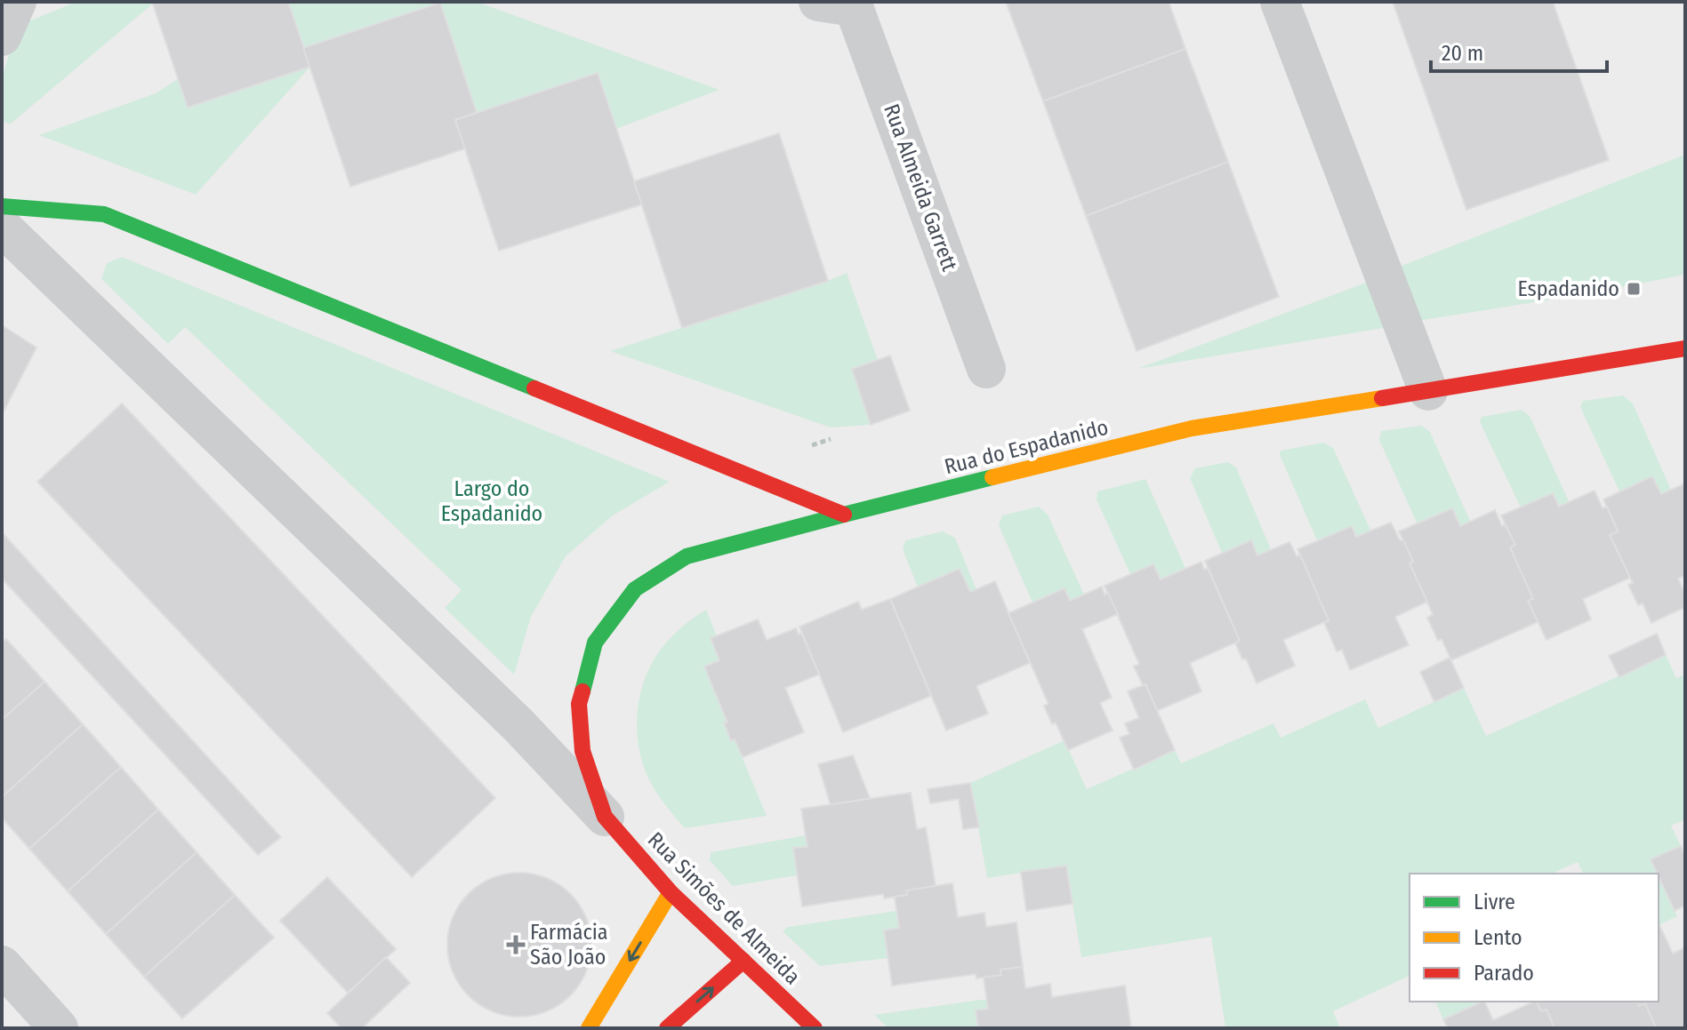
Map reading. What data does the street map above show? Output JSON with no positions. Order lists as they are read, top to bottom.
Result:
{
  "streets": {
    "street": ["Rua Almeida Garrett", "Rua do Espadanido", "Rua Simões de Almeida"]
  },
  "crossings": [
    ["Rua do Espadanido", "Rua Simões de Almeida"]
  ],
  "parks": ["Largo do Espadanido"],
  "places": {
    "transit": ["Espadanido"],
    "health": ["Farmácia São João"]
  },
  "legend": ["Livre", "Lento", "Parado"],
  "scale_bar": "20 m"
}
